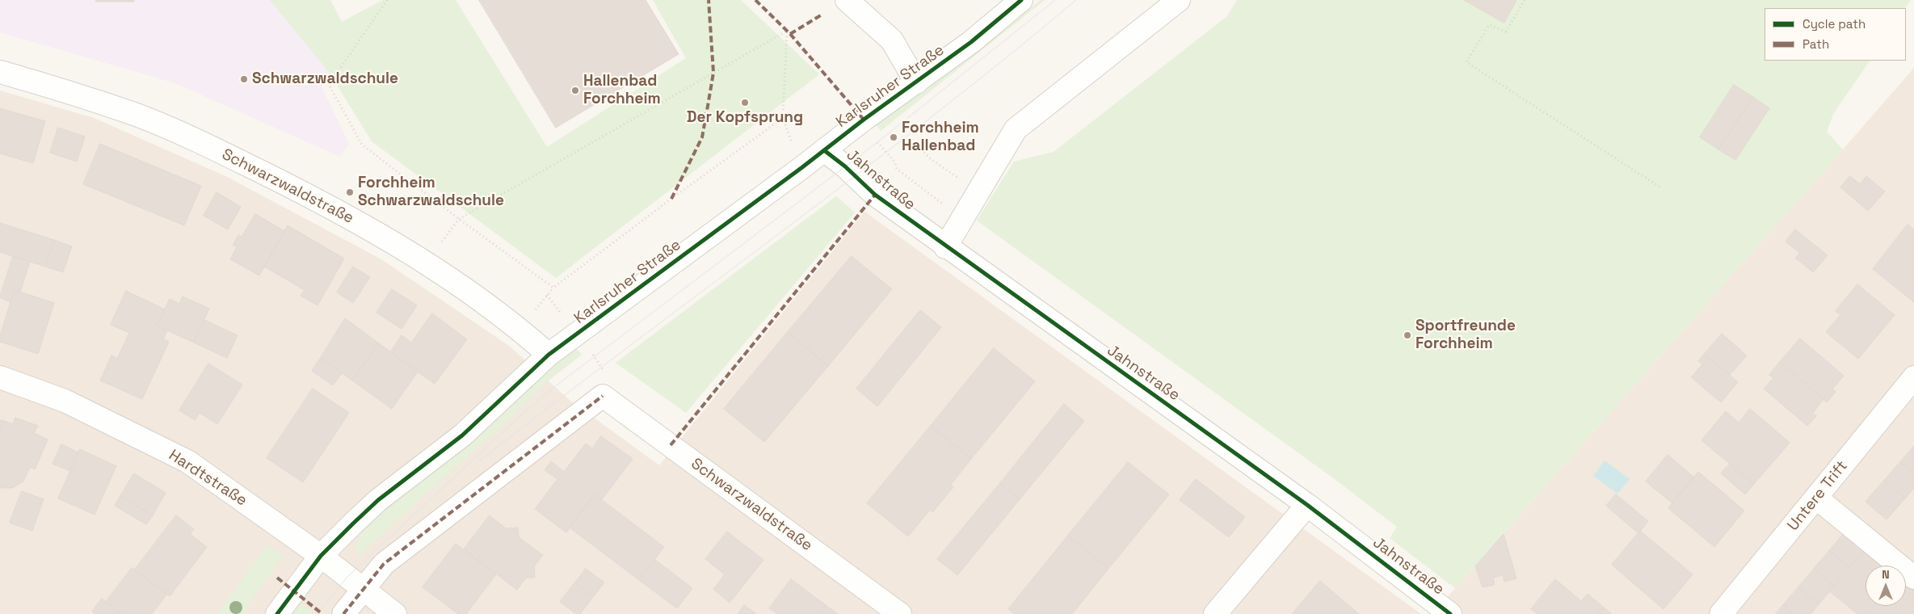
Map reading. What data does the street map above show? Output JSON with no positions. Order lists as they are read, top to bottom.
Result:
{
  "streets": {
    "street": [
      "Karlsruher Straße",
      "Jahnstraße",
      "Schwarzwaldstraße",
      "Hardtstraße",
      "Untere Trift"
    ]
  },
  "crossings": [
    ["Karlsruher Straße", "Jahnstraße"],
    ["Karlsruher Straße", "Schwarzwaldstraße"],
    ["Karlsruher Straße", "Hardtstraße"]
  ],
  "places": [
    "Schwarzwaldschule",
    "Hallenbad Forchheim",
    "Der Kopfsprung",
    "Forchheim Hallenbad",
    "Forchheim Schwarzwaldschule",
    "Sportfreunde Forchheim"
  ],
  "legend": ["Cycle path", "Path"],
  "north": "top"
}
